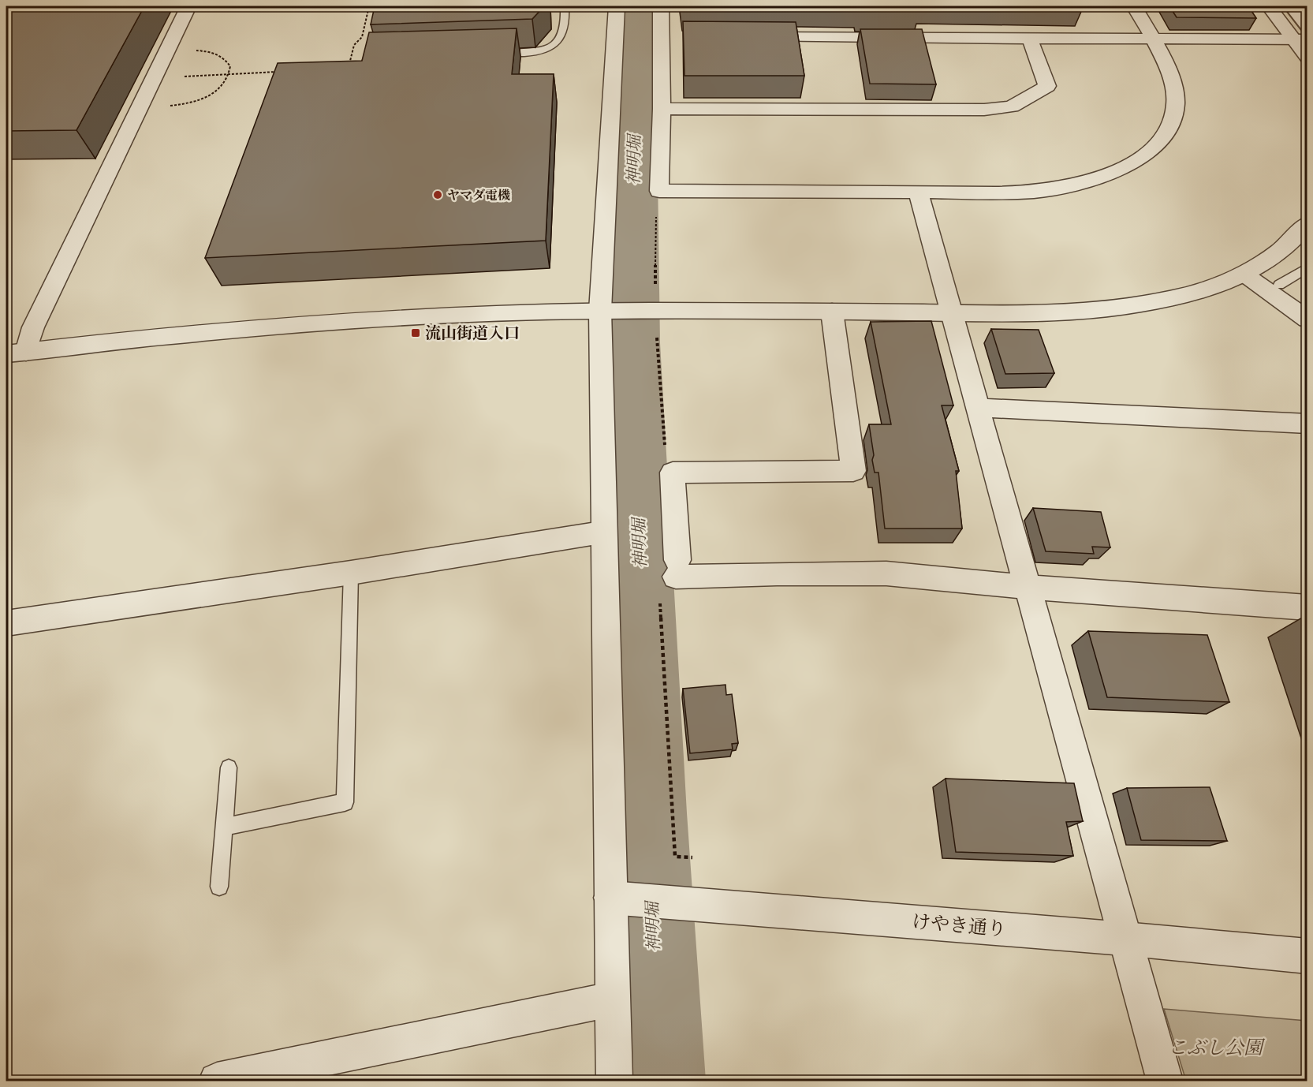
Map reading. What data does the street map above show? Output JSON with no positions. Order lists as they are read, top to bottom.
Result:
{
  "streets": {
    "street": ["けやき通り"]
  },
  "water": ["神明堀"],
  "parks": ["こぶし公園"],
  "places": {
    "other": ["ヤマダ電機"],
    "transit": ["流山街道入口"]
  }
}
